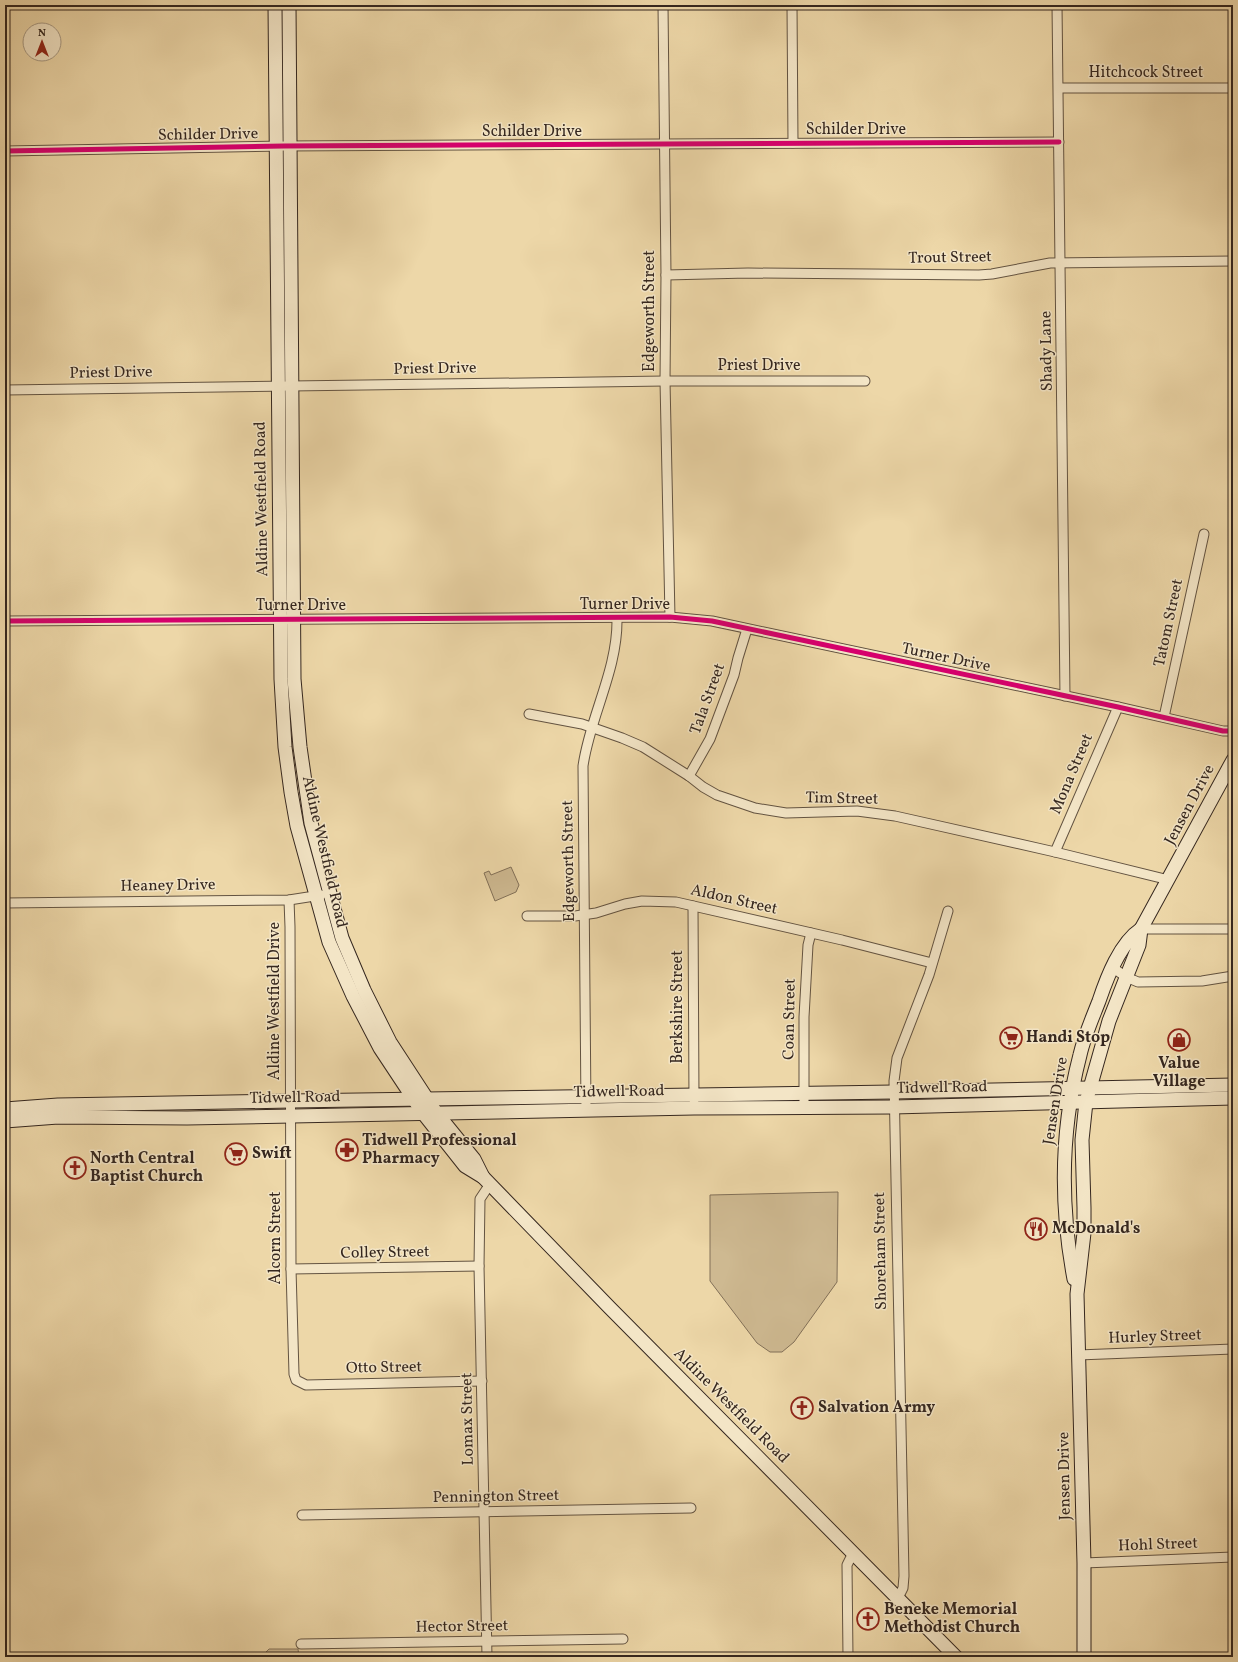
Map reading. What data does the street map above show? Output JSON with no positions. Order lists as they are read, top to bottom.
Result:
{
  "streets": {
    "main road": ["Aldine Westfield Road", "Jensen Drive", "Tidwell Road"],
    "street": [
      "Hitchcock Street",
      "Schilder Drive",
      "Trout Street",
      "Edgeworth Street",
      "Shady Lane",
      "Priest Drive",
      "Turner Drive",
      "Tatom Street",
      "Tala Street",
      "Mona Street",
      "Tim Street",
      "Heaney Drive",
      "Aldon Street",
      "Aldine Westfield Drive",
      "Berkshire Street",
      "Coan Street",
      "Alcorn Street",
      "Shoreham Street",
      "Colley Street",
      "Hurley Street",
      "Otto Street",
      "Lomax Street",
      "Pennington Street",
      "Hohl Street",
      "Hector Street"
    ]
  },
  "crossings": [
    ["Hitchcock Street", "Shady Lane"],
    ["Schilder Drive", "Edgeworth Street"],
    ["Schilder Drive", "Shady Lane"],
    ["Schilder Drive", "Aldine Westfield Road"],
    ["Trout Street", "Edgeworth Street"],
    ["Trout Street", "Shady Lane"],
    ["Edgeworth Street", "Priest Drive"],
    ["Edgeworth Street", "Turner Drive"],
    ["Edgeworth Street", "Tim Street"],
    ["Edgeworth Street", "Aldon Street"],
    ["Edgeworth Street", "Tidwell Road"],
    ["Shady Lane", "Turner Drive"],
    ["Priest Drive", "Aldine Westfield Road"],
    ["Aldine Westfield Road", "Turner Drive"],
    ["Aldine Westfield Road", "Heaney Drive"],
    ["Aldine Westfield Road", "Tidwell Road"],
    ["Aldine Westfield Road", "Shoreham Street"],
    ["Aldine Westfield Road", "Lomax Street"],
    ["Turner Drive", "Tatom Street"],
    ["Turner Drive", "Tala Street"],
    ["Turner Drive", "Mona Street"],
    ["Tala Street", "Tim Street"],
    ["Mona Street", "Tim Street"],
    ["Tim Street", "Jensen Drive"],
    ["Jensen Drive", "Tidwell Road"],
    ["Jensen Drive", "Hurley Street"],
    ["Jensen Drive", "Hohl Street"],
    ["Heaney Drive", "Aldine Westfield Drive"],
    ["Aldon Street", "Berkshire Street"],
    ["Aldon Street", "Coan Street"],
    ["Aldon Street", "Shoreham Street"],
    ["Aldine Westfield Drive", "Tidwell Road"],
    ["Aldine Westfield Drive", "Alcorn Street"],
    ["Berkshire Street", "Tidwell Road"],
    ["Coan Street", "Tidwell Road"],
    ["Tidwell Road", "Alcorn Street"],
    ["Tidwell Road", "Shoreham Street"],
    ["Alcorn Street", "Colley Street"],
    ["Alcorn Street", "Otto Street"],
    ["Colley Street", "Lomax Street"],
    ["Otto Street", "Lomax Street"],
    ["Lomax Street", "Pennington Street"],
    ["Lomax Street", "Hector Street"]
  ],
  "places": {
    "supermarket": ["Handi Stop", "Swift"],
    "shop": ["Value Village"],
    "pharmacy": ["Tidwell Professional Pharmacy"],
    "church": ["North Central Baptist Church", "Salvation Army", "Beneke Memorial Methodist Church"],
    "restaurant": ["McDonald's"]
  },
  "north": "top"
}
